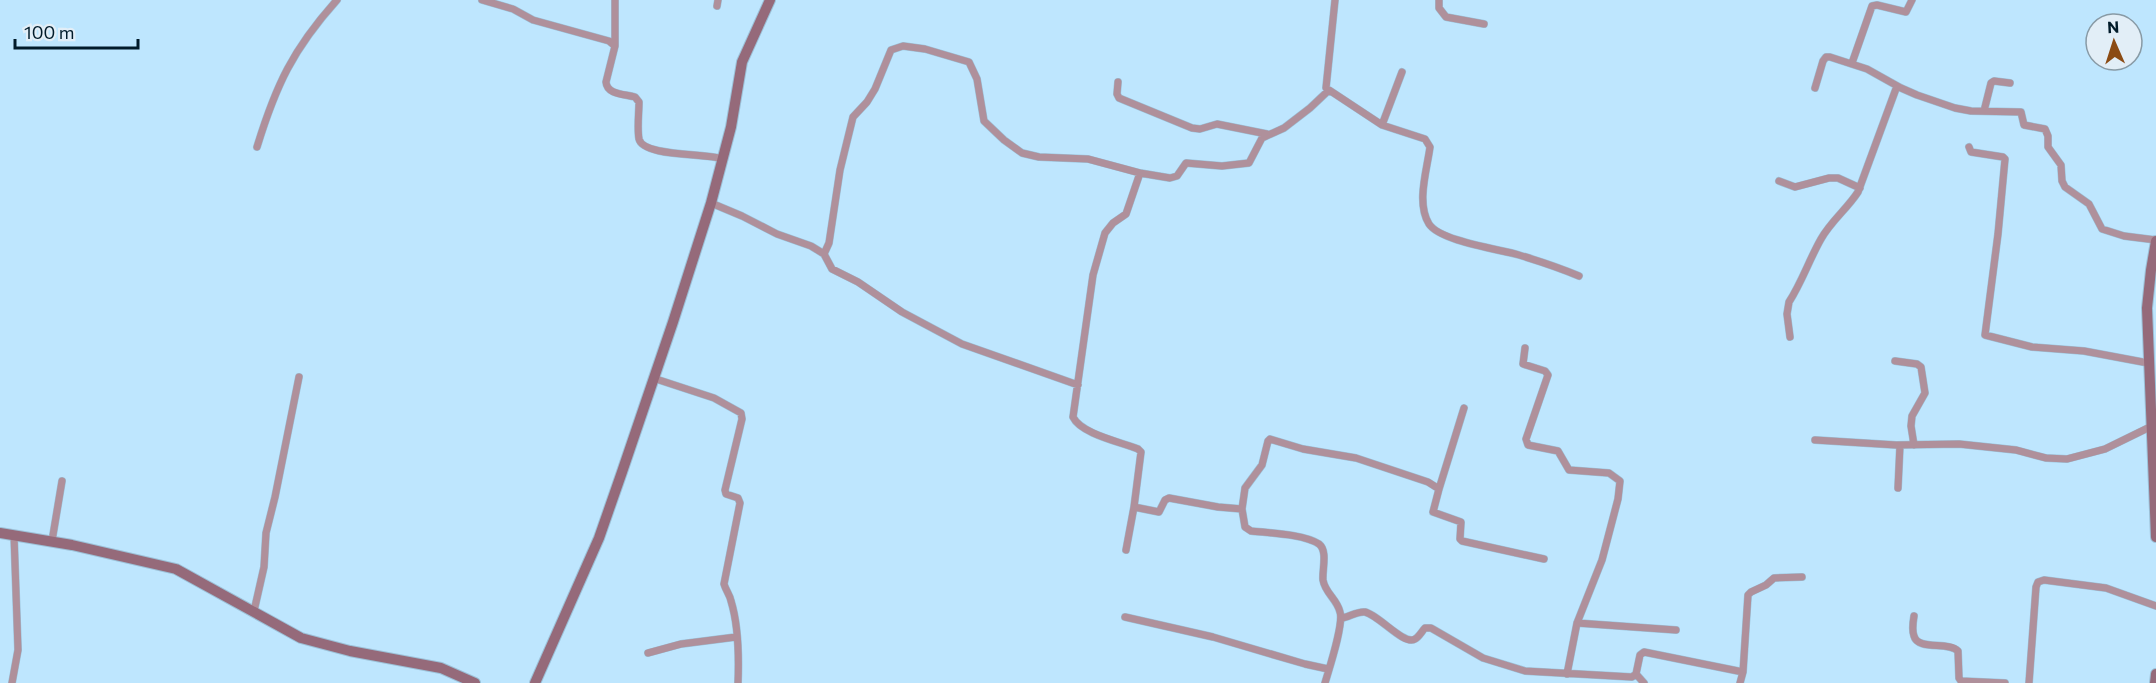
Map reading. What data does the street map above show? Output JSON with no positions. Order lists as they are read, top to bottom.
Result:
{
  "scale_bar": "100 m",
  "north": "top"
}
